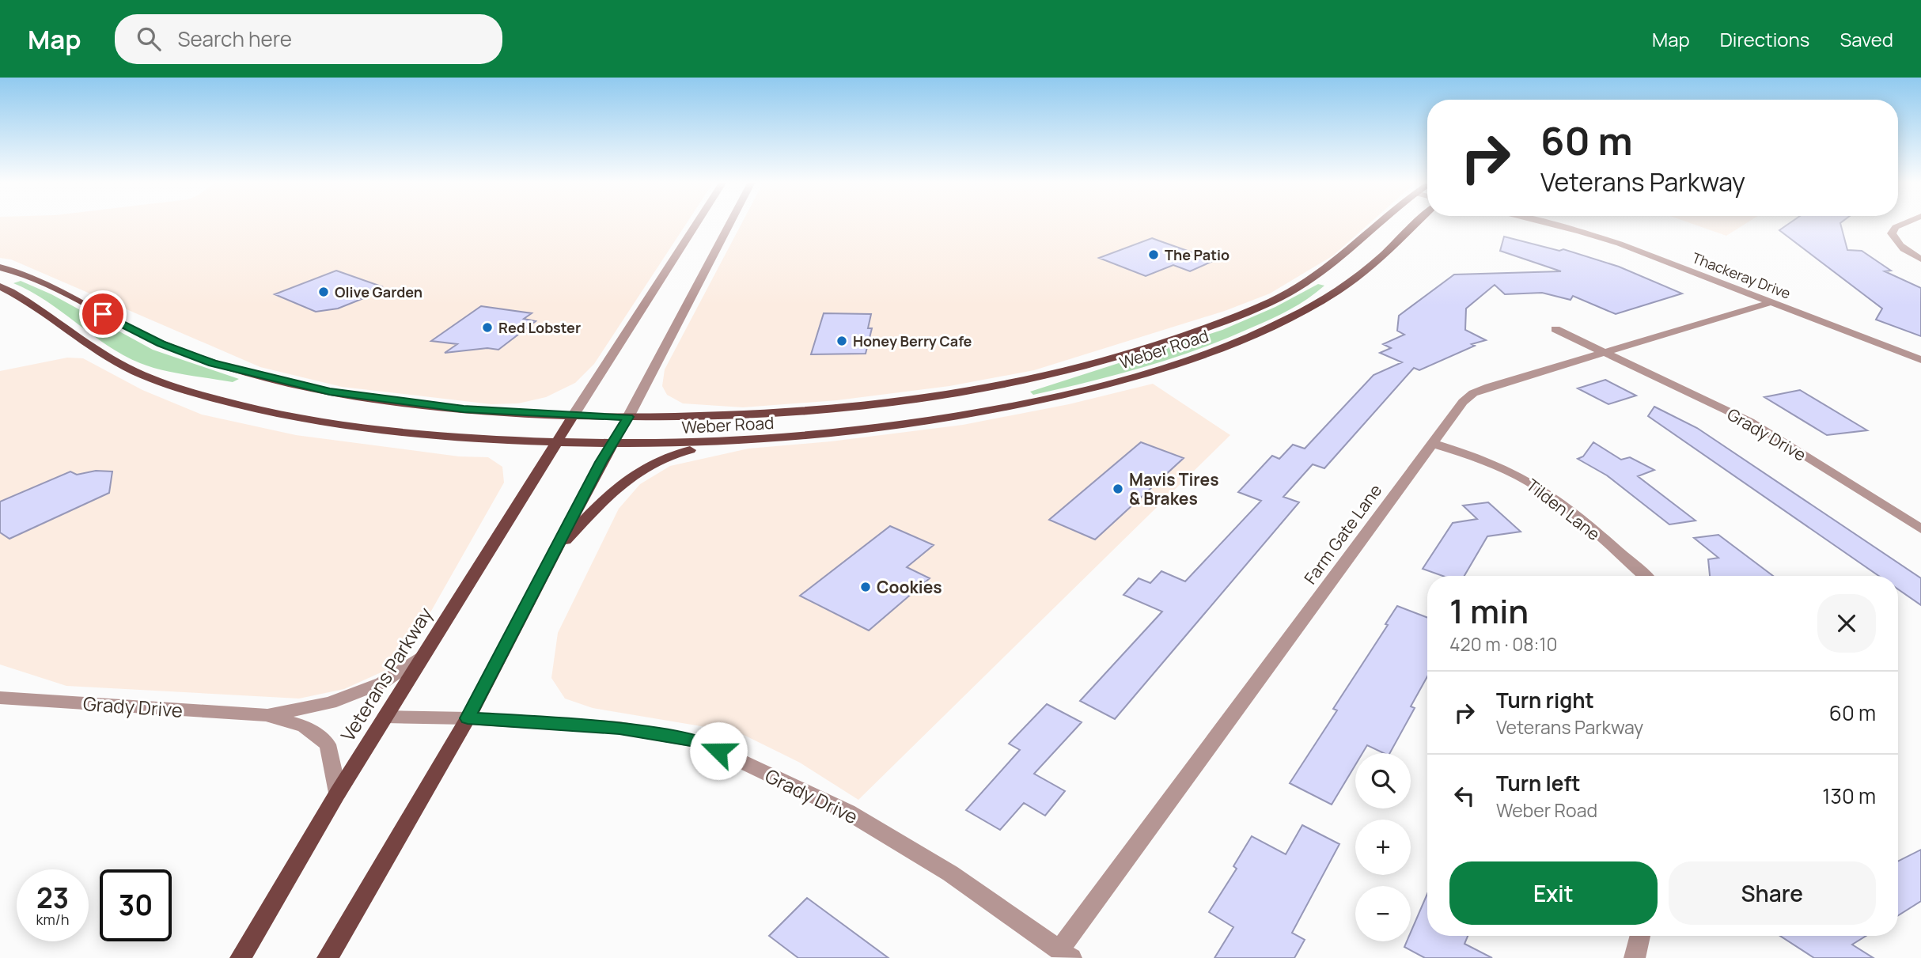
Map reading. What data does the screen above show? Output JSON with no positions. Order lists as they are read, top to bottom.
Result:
{
  "streets": {
    "main road": ["Weber Road", "Veterans Parkway"],
    "street": [
      "Thackeray Drive",
      "Grady Drive",
      "Tilden Lane",
      "Farm Gate Lane"
    ]
  },
  "crossings": [
    ["Thackeray Drive", "Farm Gate Lane"],
    ["Weber Road", "Veterans Parkway"],
    ["Grady Drive", "Farm Gate Lane"],
    ["Grady Drive", "Veterans Parkway"],
    ["Tilden Lane", "Farm Gate Lane"]
  ],
  "places": [
    "The Patio",
    "Olive Garden",
    "Red Lobster",
    "Honey Berry Cafe",
    "Mavis Tires & Brakes",
    "Cookies"
  ],
  "page": {
    "header": "Map",
    "search": "Search here",
    "nav": ["Map", "Directions", "Saved"],
    "turn": ["60 m", "Veterans Parkway"],
    "heading": ["1 min", "420 m · 08:10"],
    "list": [
      {
        "name": "Turn right",
        "note": "Veterans Parkway",
        "value": "60 m"
      },
      {
        "name": "Turn left",
        "note": "Weber Road",
        "value": "130 m"
      }
    ],
    "map_buttons": ["+", "−"],
    "buttons": ["Exit", "Share"],
    "speed": "23 km/h",
    "limit": "30"
  }
}
